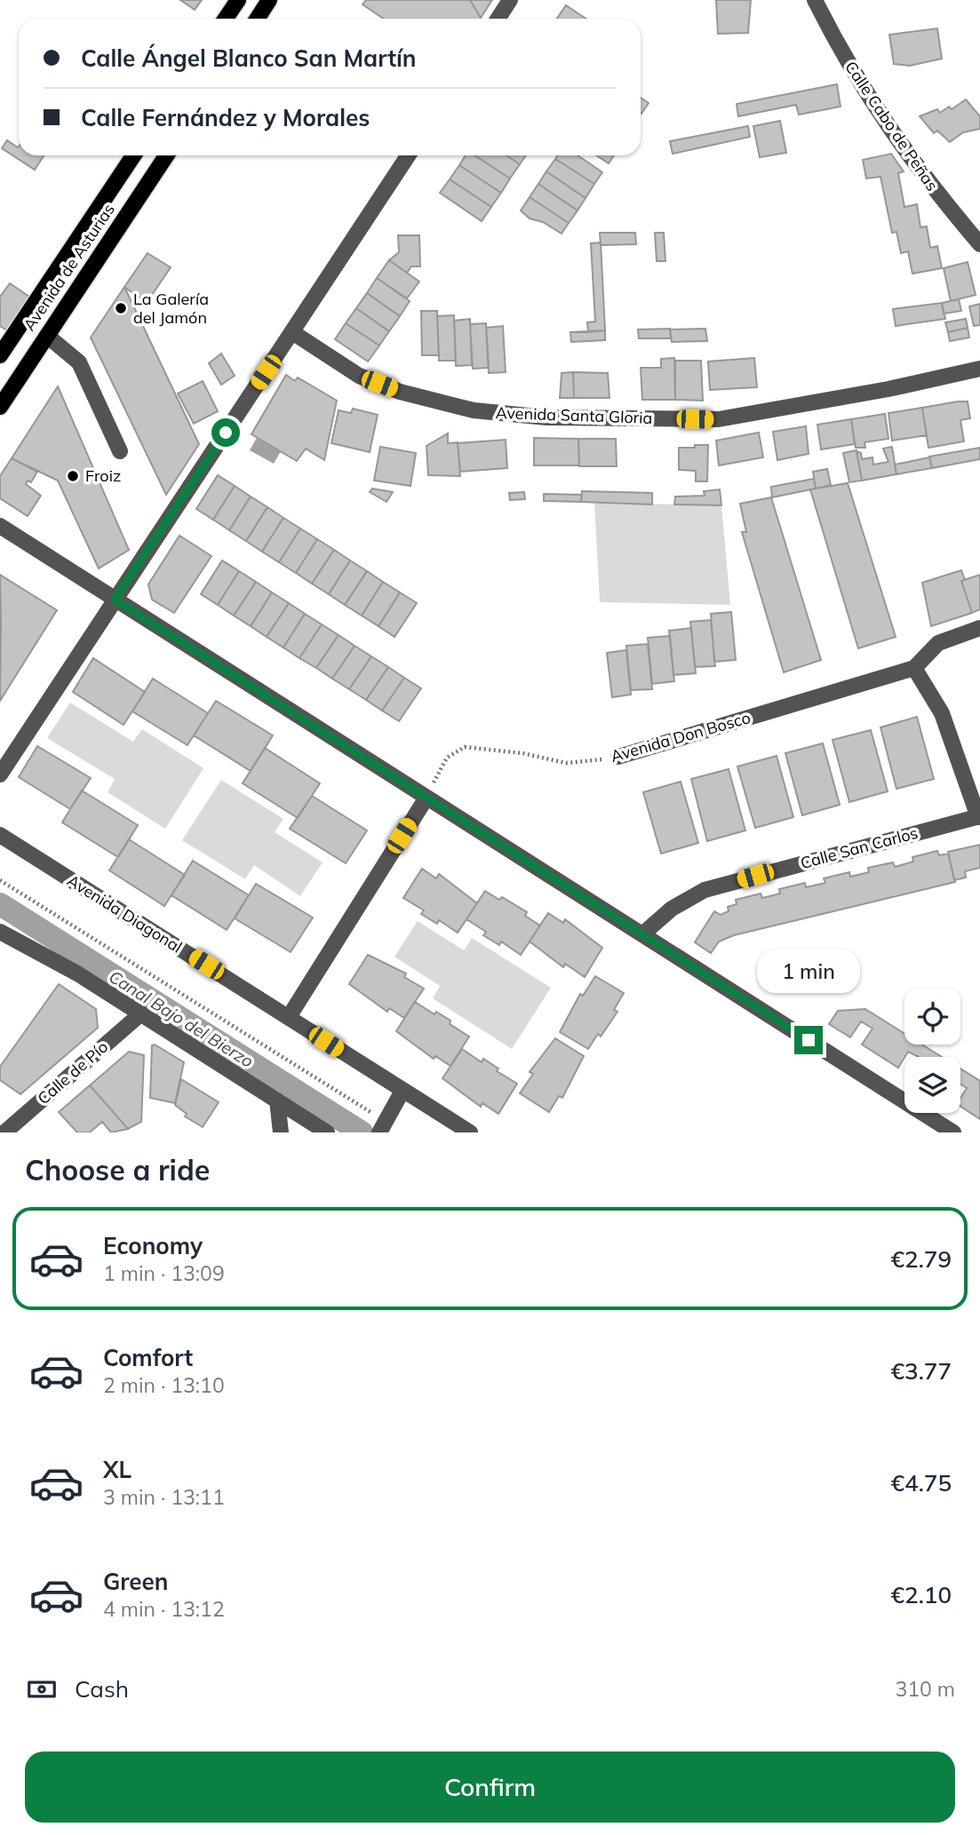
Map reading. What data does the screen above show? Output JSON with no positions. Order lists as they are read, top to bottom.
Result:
{
  "streets": {
    "main road": ["Avenida de Asturias"],
    "street": [
      "Calle Cabo de Peñas",
      "Avenida Santa Gloria",
      "Avenida Don Bosco",
      "Calle San Carlos",
      "Avenida Diagonal",
      "Calle de Pío"
    ]
  },
  "water": ["Canal Bajo del Bierzo"],
  "places": ["La Galería del Jamón", "Froiz"],
  "page": {
    "banner": ["Calle Ángel Blanco San Martín", "Calle Fernández y Morales"],
    "bubble": "1 min",
    "heading": "Choose a ride",
    "list": [
      {
        "name": "Economy",
        "note": "1 min · 13:09",
        "value": "€2.79"
      },
      {
        "name": "Comfort",
        "note": "2 min · 13:10",
        "value": "€3.77"
      },
      {
        "name": "XL",
        "note": "3 min · 13:11",
        "value": "€4.75"
      },
      {
        "name": "Green",
        "note": "4 min · 13:12",
        "value": "€2.10"
      }
    ],
    "pay": ["Cash", "310 m"],
    "buttons": "Confirm"
  }
}
